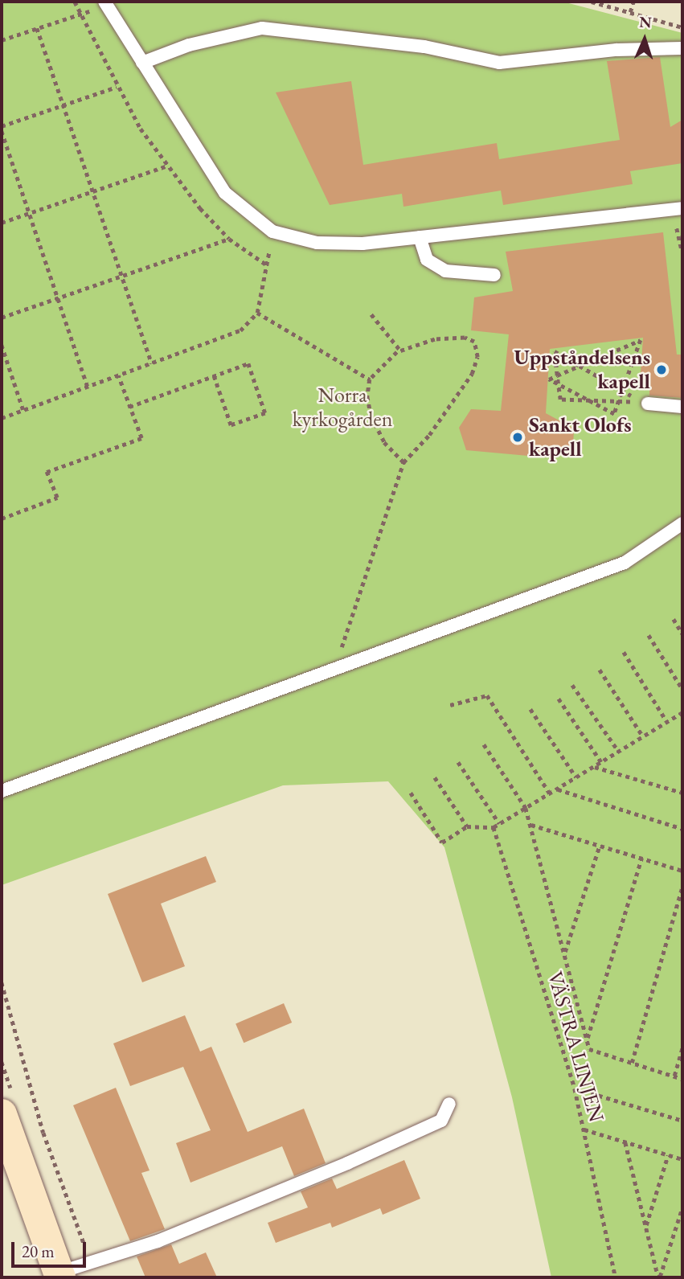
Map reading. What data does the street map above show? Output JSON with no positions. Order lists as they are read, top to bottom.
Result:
{
  "streets": {
    "path": ["VÄSTRA LINJEN"]
  },
  "parks": ["Norra kyrkogården"],
  "places": ["Uppståndelsens kapell", "Sankt Olofs kapell"],
  "scale_bar": "20 m",
  "north": "top"
}
